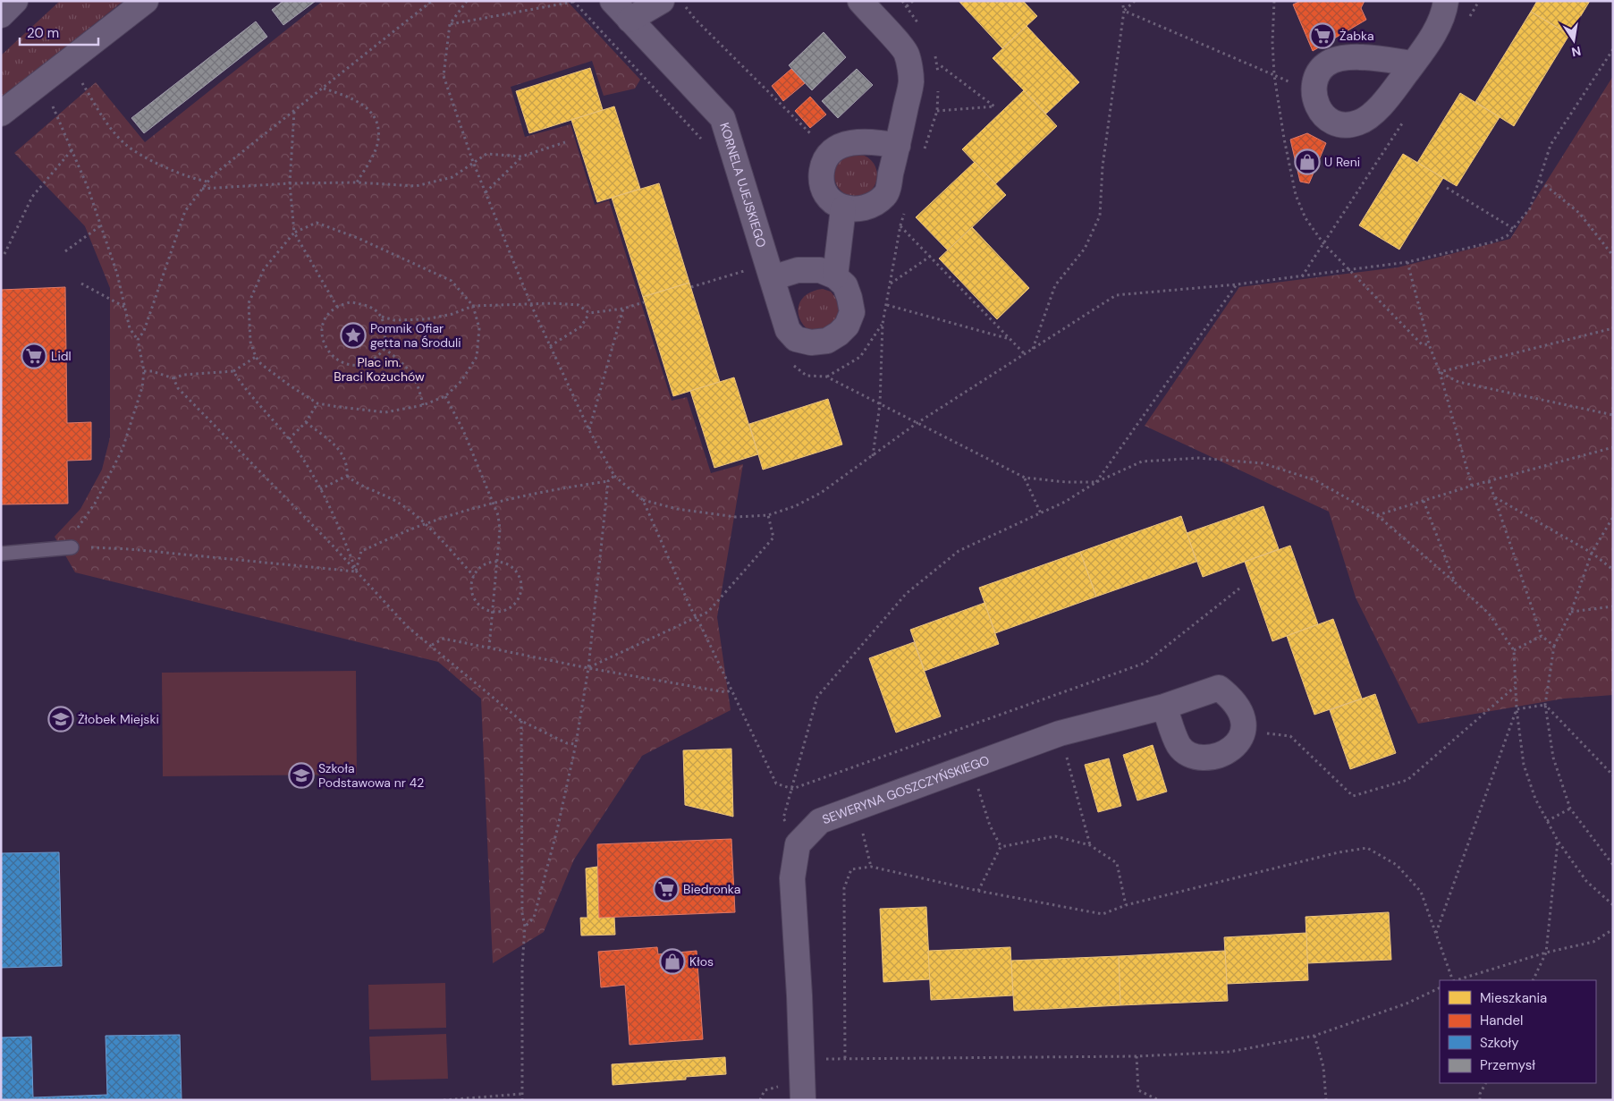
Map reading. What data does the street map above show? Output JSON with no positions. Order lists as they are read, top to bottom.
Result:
{
  "streets": {
    "street": ["KORNELA UJEJSKIEGO", "SEWERYNA GOSZCZYŃSKIEGO"]
  },
  "parks": ["Plac im. Braci Kożuchów"],
  "places": {
    "supermarket": ["Żabka", "Lidl", "Biedronka"],
    "shop": ["U Reni", "Kłos"],
    "place": ["Pomnik Ofiar getta na Środuli"],
    "school or university": ["Żłobek Miejski", "Szkoła Podstawowa nr 42"]
  },
  "legend": [
    "Mieszkania",
    "Handel",
    "Szkoły",
    "Przemysł"
  ],
  "scale_bar": "20 m",
  "north": "bottom"
}
